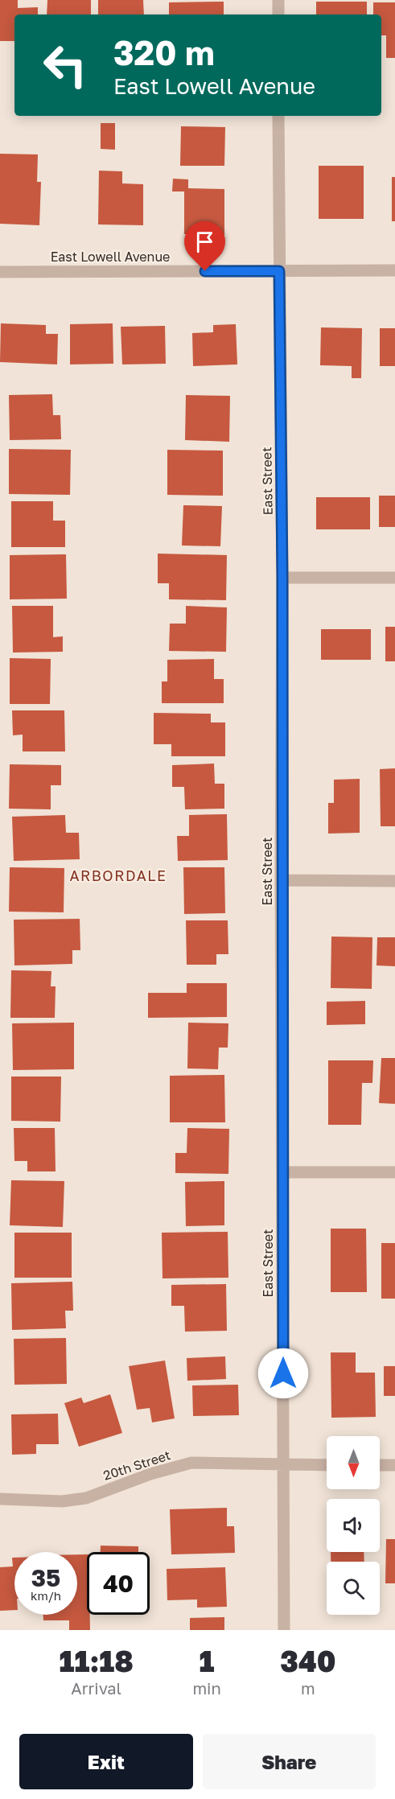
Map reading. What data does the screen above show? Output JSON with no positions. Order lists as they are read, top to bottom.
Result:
{
  "streets": {
    "street": ["East Lowell Avenue", "East Street", "20th Street"]
  },
  "crossings": [
    ["East Lowell Avenue", "East Street"],
    ["East Street", "20th Street"]
  ],
  "districts": ["ARBORDALE"],
  "north": "bottom",
  "page": {
    "turn": ["320 m", "East Lowell Avenue"],
    "speed": "35 km/h",
    "limit": "40",
    "eta": [
      "11:18",
      "Arrival",
      "1",
      "min",
      "340",
      "m"
    ],
    "buttons": ["Exit", "Share"]
  }
}
